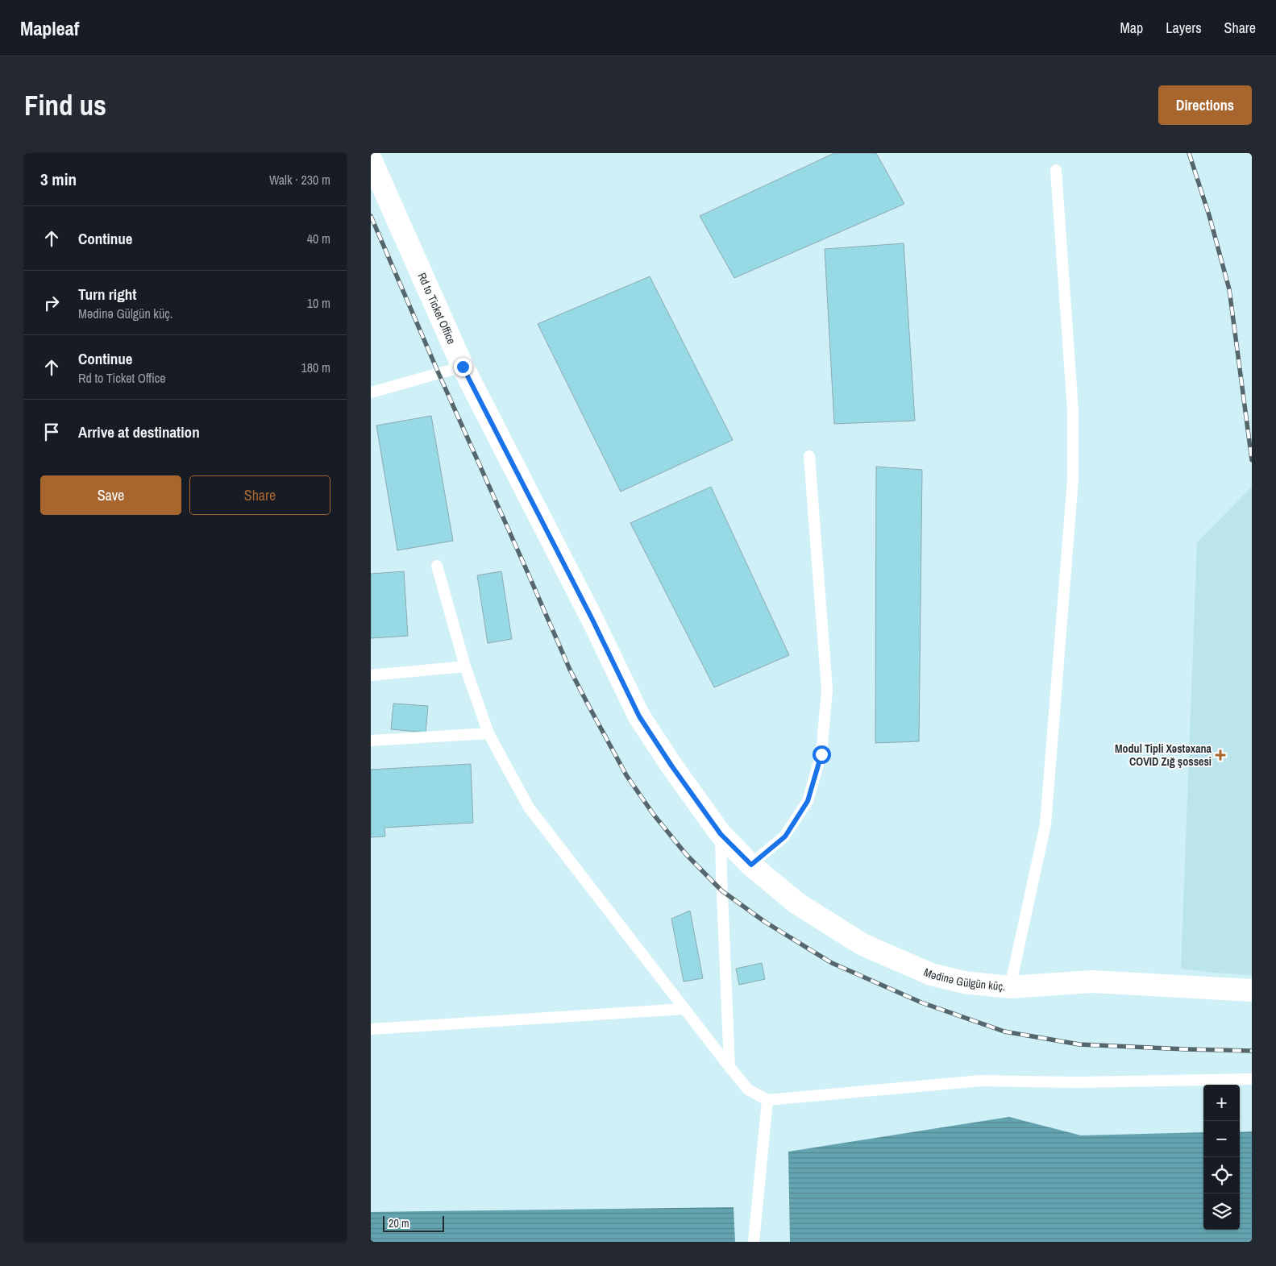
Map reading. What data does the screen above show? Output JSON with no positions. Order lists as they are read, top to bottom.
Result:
{
  "streets": {
    "street": ["Rd to Ticket Office", "Mədinə Gülgün küç."]
  },
  "crossings": [
    ["Rd to Ticket Office", "Mədinə Gülgün küç."]
  ],
  "places": {
    "health": ["Modul Tipli Xəstəxana COVID Zığ şossesi"]
  },
  "scale_bar": "20 m",
  "page": {
    "header": "Mapleaf",
    "nav": ["Map", "Layers", "Share"],
    "buttons": [
      "Directions",
      ["Save", "Share"]
    ],
    "title": "Find us",
    "heading": ["3 min", "Walk · 230 m"],
    "list": [
      ["Continue", "40 m"],
      ["Turn right", "Mədinə Gülgün küç.", "10 m"],
      ["Continue", "Rd to Ticket Office", "180 m"],
      "Arrive at destination"
    ],
    "map_buttons": ["+", "−"],
    "scale": "20 m"
  }
}
